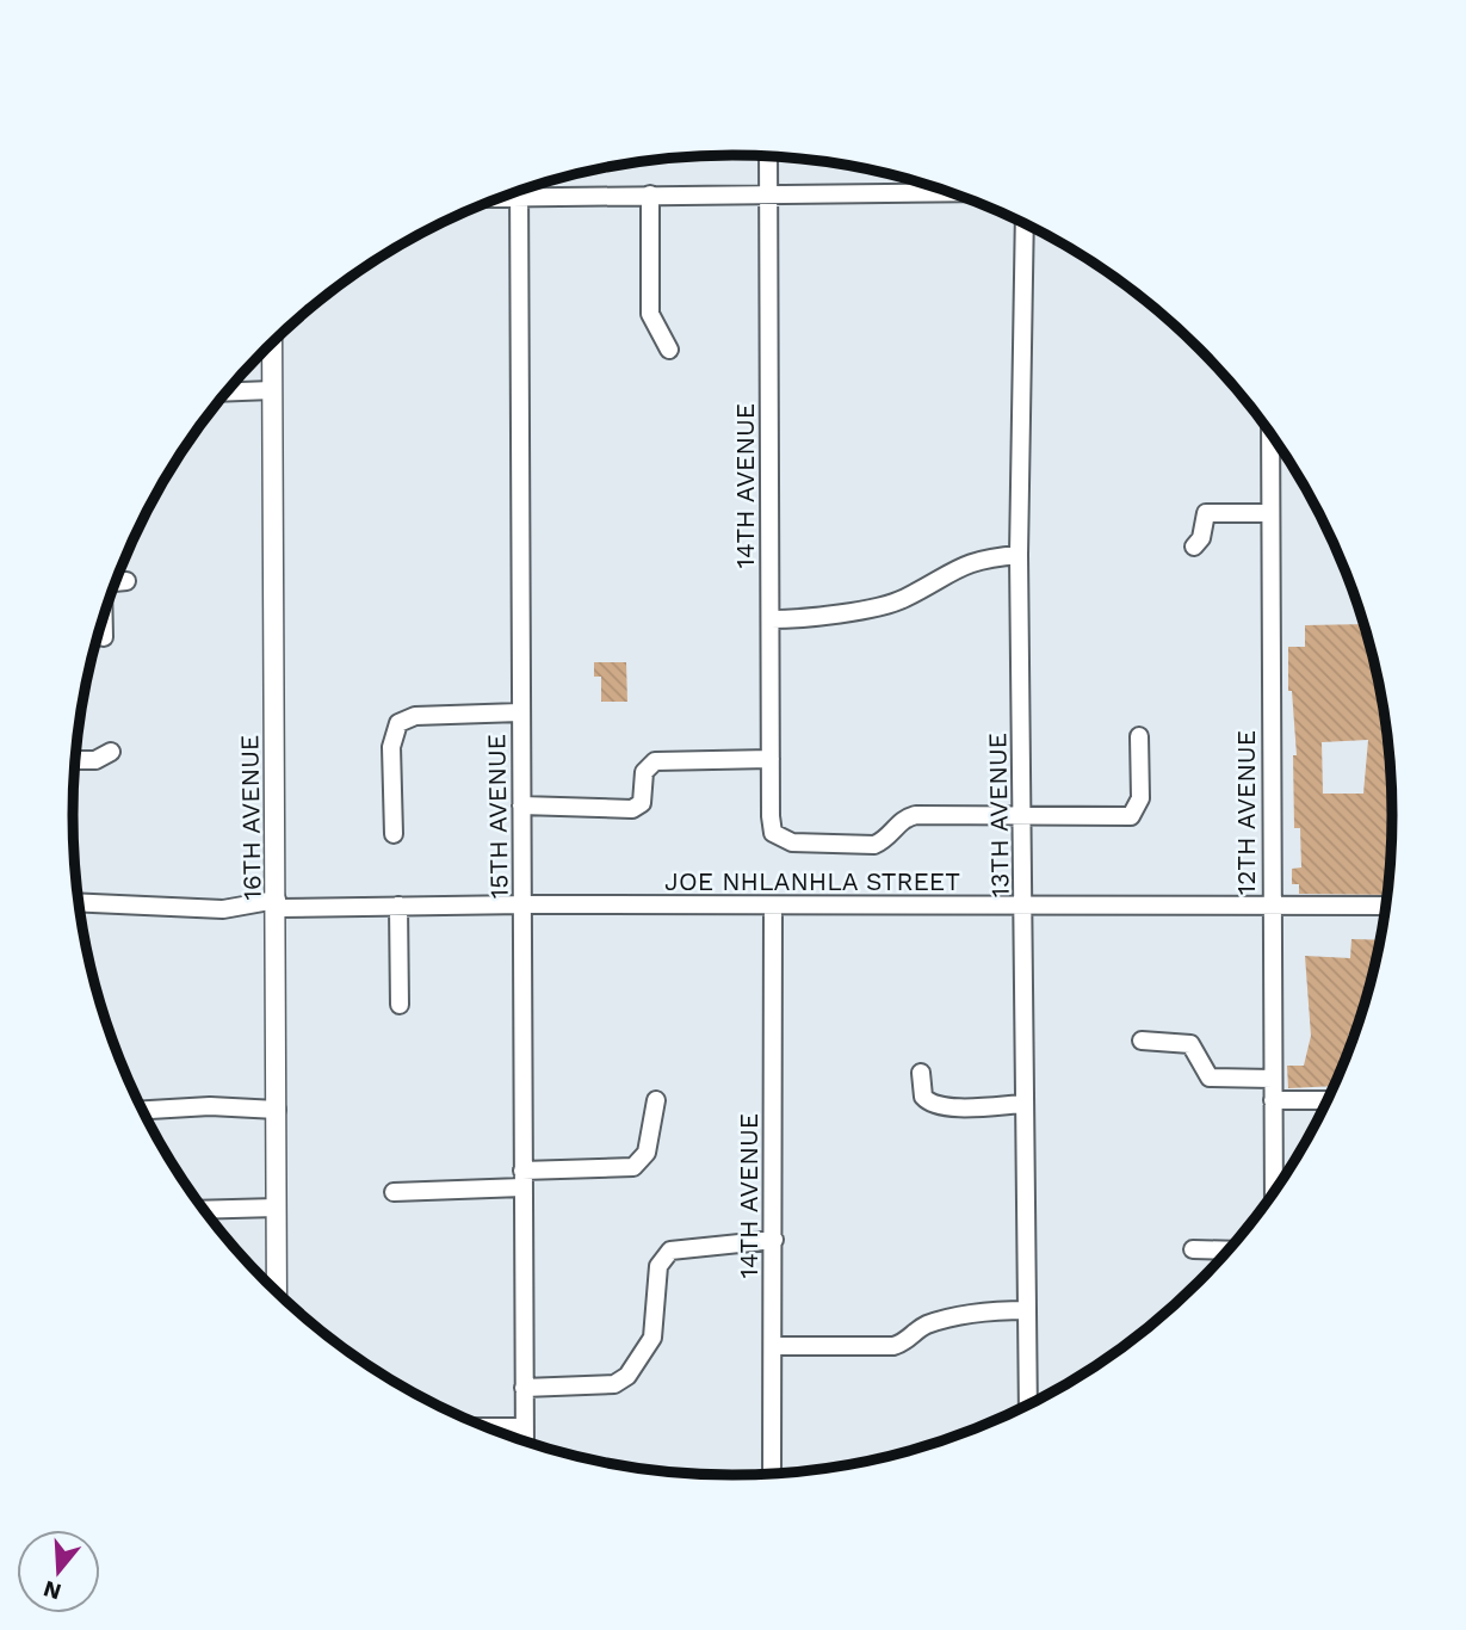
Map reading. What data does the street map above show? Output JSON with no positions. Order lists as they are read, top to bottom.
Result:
{
  "streets": {
    "street": [
      "14TH AVENUE",
      "12TH AVENUE",
      "13TH AVENUE",
      "15TH AVENUE",
      "16TH AVENUE",
      "JOE NHLANHLA STREET"
    ]
  },
  "crossings": [
    ["14TH AVENUE", "13TH AVENUE"],
    ["14TH AVENUE", "JOE NHLANHLA STREET"],
    ["12TH AVENUE", "JOE NHLANHLA STREET"],
    ["13TH AVENUE", "JOE NHLANHLA STREET"],
    ["15TH AVENUE", "JOE NHLANHLA STREET"],
    ["16TH AVENUE", "JOE NHLANHLA STREET"]
  ],
  "north": "bottom"
}
